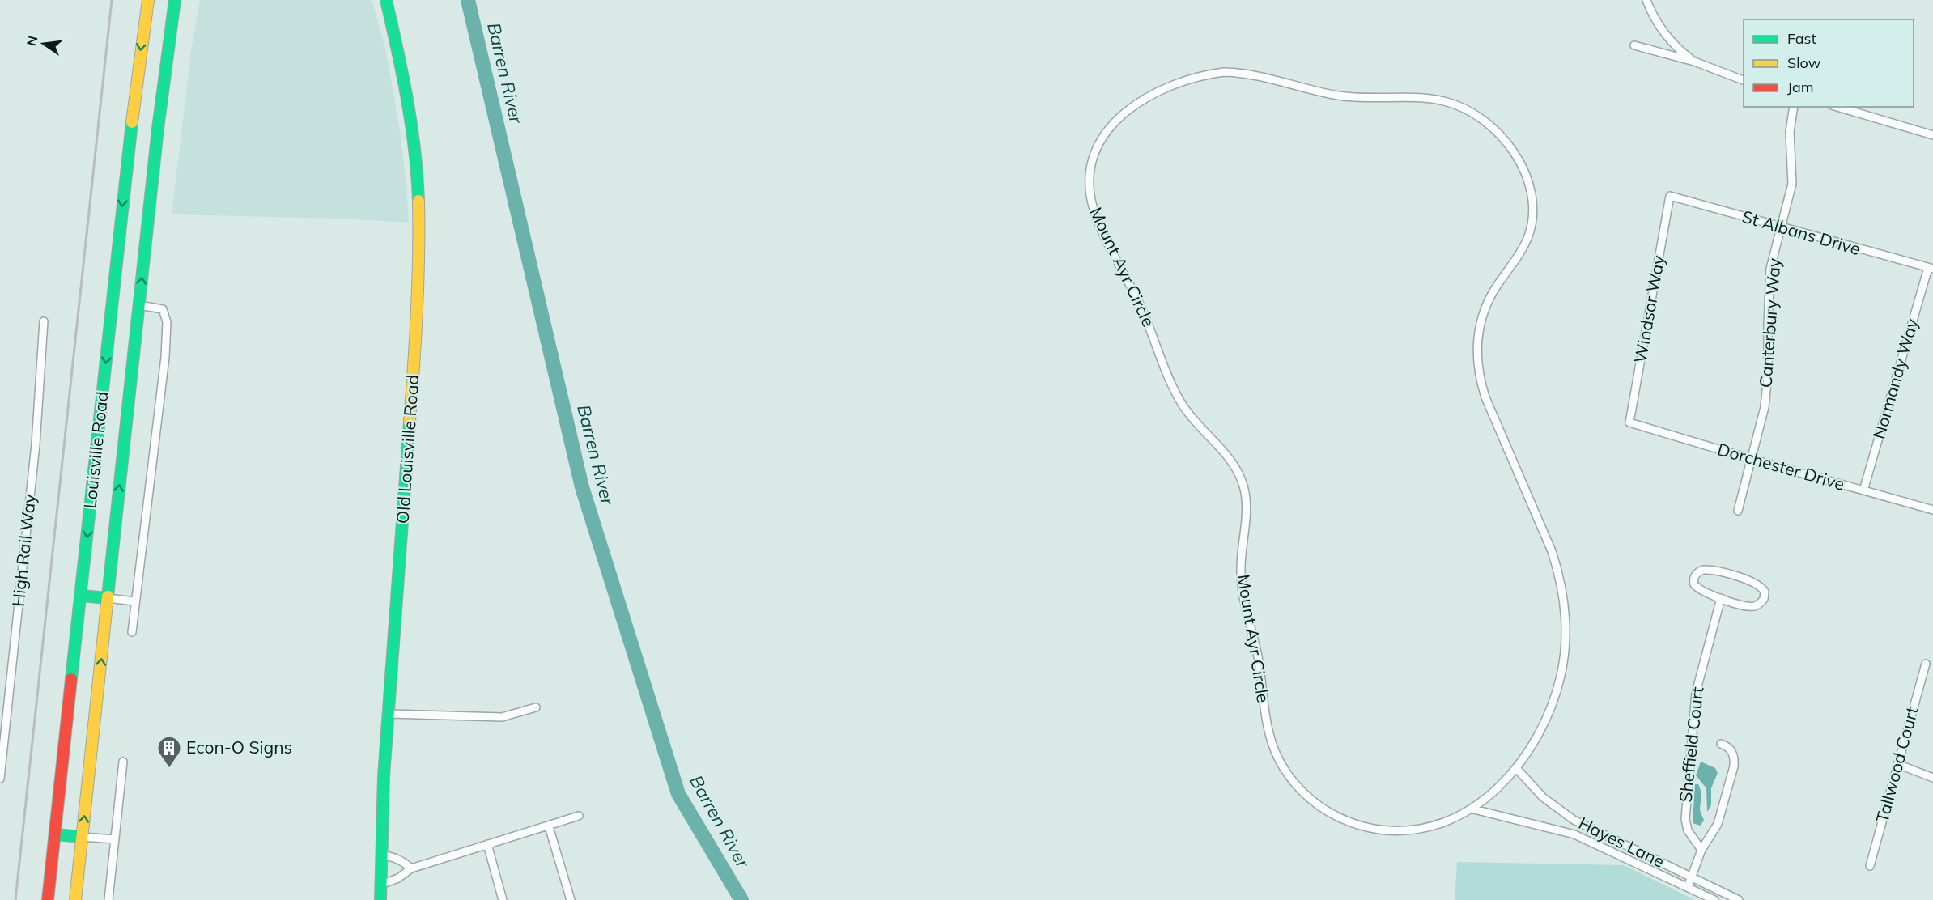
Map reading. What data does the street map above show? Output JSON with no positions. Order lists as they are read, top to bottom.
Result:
{
  "streets": {
    "main road": ["Old Louisville Road", "Louisville Road"],
    "street": [
      "St Albans Drive",
      "Mount Ayr Circle",
      "Windsor Way",
      "Canterbury Way",
      "Normandy Way",
      "Dorchester Drive",
      "High Rail Way",
      "Sheffield Court",
      "Tallwood Court",
      "Hayes Lane"
    ]
  },
  "crossings": [
    ["St Albans Drive", "Windsor Way"],
    ["St Albans Drive", "Canterbury Way"],
    ["St Albans Drive", "Normandy Way"],
    ["Mount Ayr Circle", "Hayes Lane"],
    ["Windsor Way", "Dorchester Drive"],
    ["Canterbury Way", "Dorchester Drive"],
    ["Normandy Way", "Dorchester Drive"]
  ],
  "water": ["Barren River"],
  "places": {
    "building": ["Econ-O Signs"]
  },
  "legend": ["Fast", "Slow", "Jam"],
  "north": "left"
}
